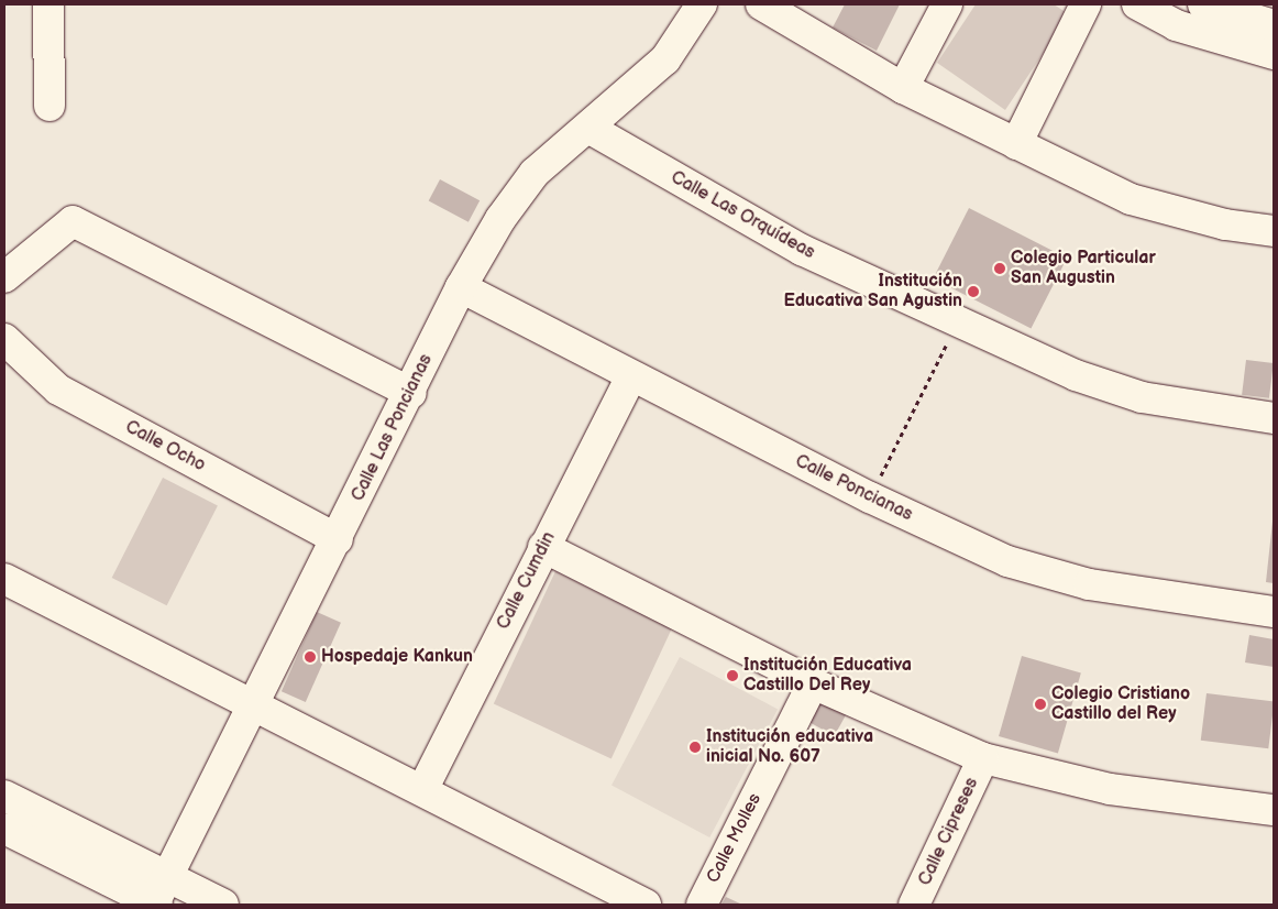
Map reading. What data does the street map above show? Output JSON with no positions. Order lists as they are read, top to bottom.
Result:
{
  "streets": {
    "street": [
      "Calle Las Orquídeas",
      "Calle Las Poncianas",
      "Calle Ocho",
      "Calle Poncianas",
      "Calle Cumdin",
      "Calle Cipreses",
      "Calle Molles"
    ]
  },
  "crossings": [
    ["Calle Las Orquídeas", "Calle Las Poncianas"],
    ["Calle Las Poncianas", "Calle Ocho"],
    ["Calle Las Poncianas", "Calle Poncianas"],
    ["Calle Poncianas", "Calle Cumdin"]
  ],
  "places": [
    "Colegio Particular San Augustin",
    "Institución Educativa San Agustin",
    "Hospedaje Kankun",
    "Institución Educativa Castillo Del Rey",
    "Colegio Cristiano Castillo del Rey",
    "Institución educativa inicial No. 607"
  ]
}
